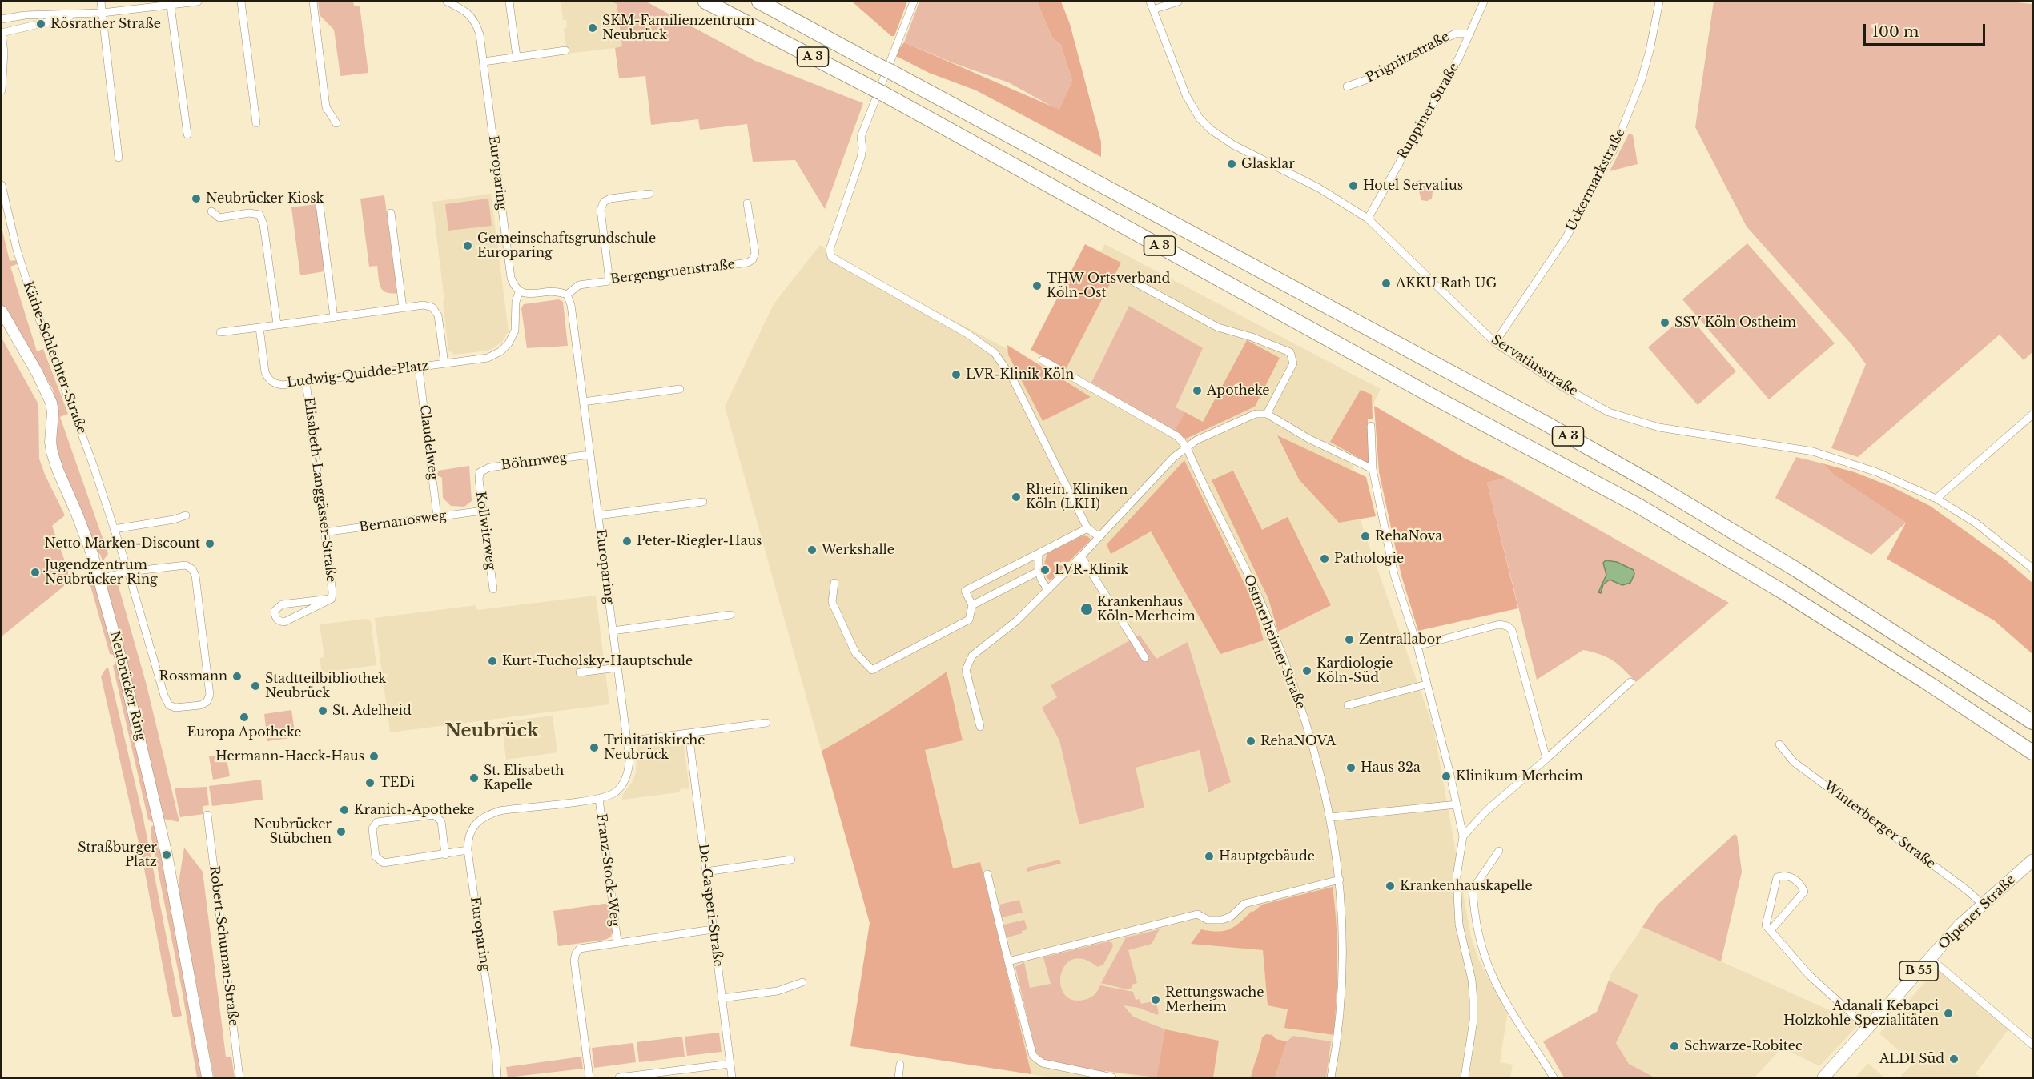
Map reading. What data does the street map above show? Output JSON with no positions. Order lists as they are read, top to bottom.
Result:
{
  "streets": {
    "highway": ["A 3"],
    "main road": ["Neubrücker Ring", "Olpener Straße", "B 55"],
    "street": [
      "Prignitzstraße",
      "Ruppiner Straße",
      "Europaring",
      "Uckermarkstraße",
      "Bergengruenstraße",
      "Käthe-Schlechter-Straße",
      "Servatiusstraße",
      "Ludwig-Quidde-Platz",
      "Claudelweg",
      "Böhmweg",
      "Elisabeth-Langgässer-Straße",
      "Bernanosweg",
      "Kollwitzweg",
      "Ostmerheimer Straße",
      "Winterberger Straße",
      "Franz-Stock-Weg",
      "De-Gasperi-Straße",
      "Robert-Schuman-Straße"
    ]
  },
  "crossings": [
    ["Prignitzstraße", "Ruppiner Straße"],
    ["Ruppiner Straße", "Servatiusstraße"],
    ["Europaring", "Bergengruenstraße"],
    ["Europaring", "Ludwig-Quidde-Platz"],
    ["Europaring", "Böhmweg"],
    ["Europaring", "Franz-Stock-Weg"],
    ["Uckermarkstraße", "Servatiusstraße"],
    ["Käthe-Schlechter-Straße", "Neubrücker Ring"],
    ["Ludwig-Quidde-Platz", "Claudelweg"],
    ["Ludwig-Quidde-Platz", "Elisabeth-Langgässer-Straße"],
    ["Claudelweg", "Bernanosweg"],
    ["Böhmweg", "Kollwitzweg"],
    ["Elisabeth-Langgässer-Straße", "Bernanosweg"],
    ["Bernanosweg", "Kollwitzweg"],
    ["Winterberger Straße", "Olpener Straße"]
  ],
  "districts": ["Neubrück"],
  "places": [
    "Rösrather Straße",
    "SKM-Familienzentrum Neubrück",
    "Glasklar",
    "Hotel Servatius",
    "Neubrücker Kiosk",
    "Gemeinschaftsgrundschule Europaring",
    "AKKU Rath UG",
    "THW Ortsverband Köln-Ost",
    "SSV Köln Ostheim",
    "LVR-Klinik Köln",
    "Apotheke",
    "Rhein. Kliniken Köln (LKH)",
    "RehaNova",
    "Peter-Riegler-Haus",
    "Netto Marken-Discount",
    "Werkshalle",
    "Pathologie",
    "LVR-Klinik",
    "Jugendzentrum Neubrücker Ring",
    "Krankenhaus Köln-Merheim",
    "Zentrallabor",
    "Kurt-Tucholsky-Hauptschule",
    "Kardiologie Köln-Süd",
    "Rossmann",
    "Stadtteilbibliothek Neubrück",
    "St. Adelheid",
    "Europa Apotheke",
    "RehaNOVA",
    "Trinitatiskirche Neubrück",
    "Hermann-Haeck-Haus",
    "Haus 32a",
    "Klinikum Merheim",
    "St. Elisabeth Kapelle",
    "TEDi",
    "Kranich-Apotheke",
    "Neubrücker Stübchen",
    "Straßburger Platz",
    "Hauptgebäude",
    "Krankenhauskapelle",
    "Rettungswache Merheim",
    "Adanali Kebapci Holzkohle Spezialitäten",
    "Schwarze-Robitec",
    "ALDI Süd"
  ],
  "scale_bar": "100 m"
}
